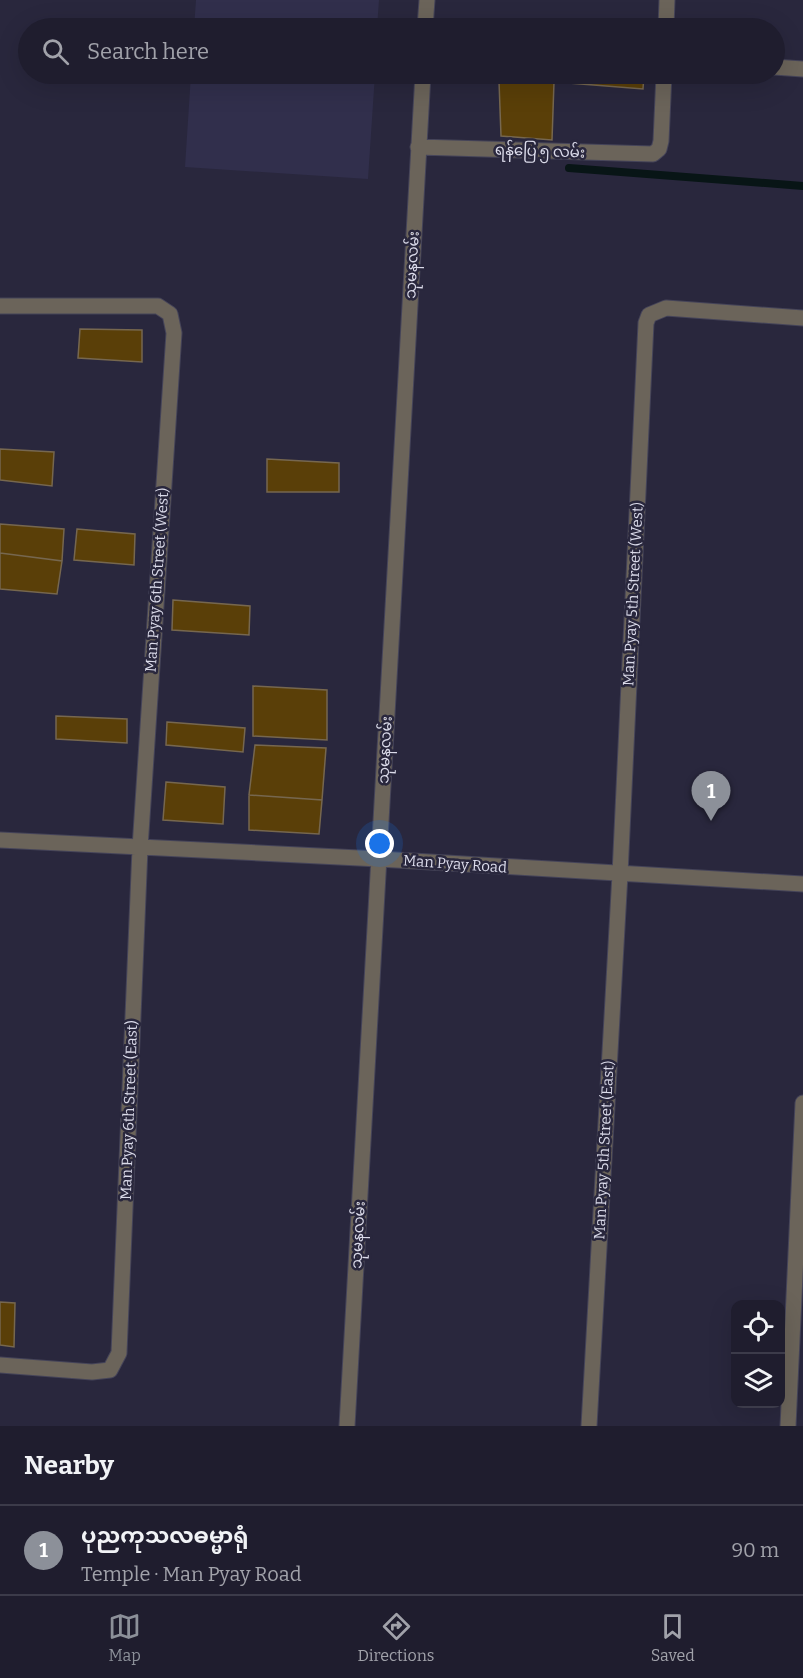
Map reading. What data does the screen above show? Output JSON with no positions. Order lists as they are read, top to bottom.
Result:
{
  "streets": {
    "street": [
      "ရန်ပြေ ၅ လမ်း",
      "သုမနလမ်း",
      "Man Pyay 6th Street (West)",
      "Man Pyay 5th Street (West)",
      "Man Pyay Road",
      "Man Pyay 6th Street (East)",
      "Man Pyay 5th Street (East)"
    ]
  },
  "crossings": [
    ["ရန်ပြေ ၅ လမ်း", "သုမနလမ်း"],
    ["သုမနလမ်း", "Man Pyay Road"],
    ["Man Pyay 6th Street (West)", "Man Pyay Road"],
    ["Man Pyay 6th Street (West)", "Man Pyay 6th Street (East)"],
    ["Man Pyay 5th Street (West)", "Man Pyay Road"],
    ["Man Pyay 5th Street (West)", "Man Pyay 5th Street (East)"],
    ["Man Pyay Road", "Man Pyay 6th Street (East)"],
    ["Man Pyay Road", "Man Pyay 5th Street (East)"]
  ],
  "page": {
    "search": "Search here",
    "pins": "1",
    "heading": "Nearby",
    "list": [
      {
        "mark": "1",
        "name": "ပုညကုသလဓမ္မာရုံ",
        "note": "Temple · Man Pyay Road",
        "value": "90 m"
      }
    ],
    "nav": ["Map", "Directions", "Saved"]
  }
}
